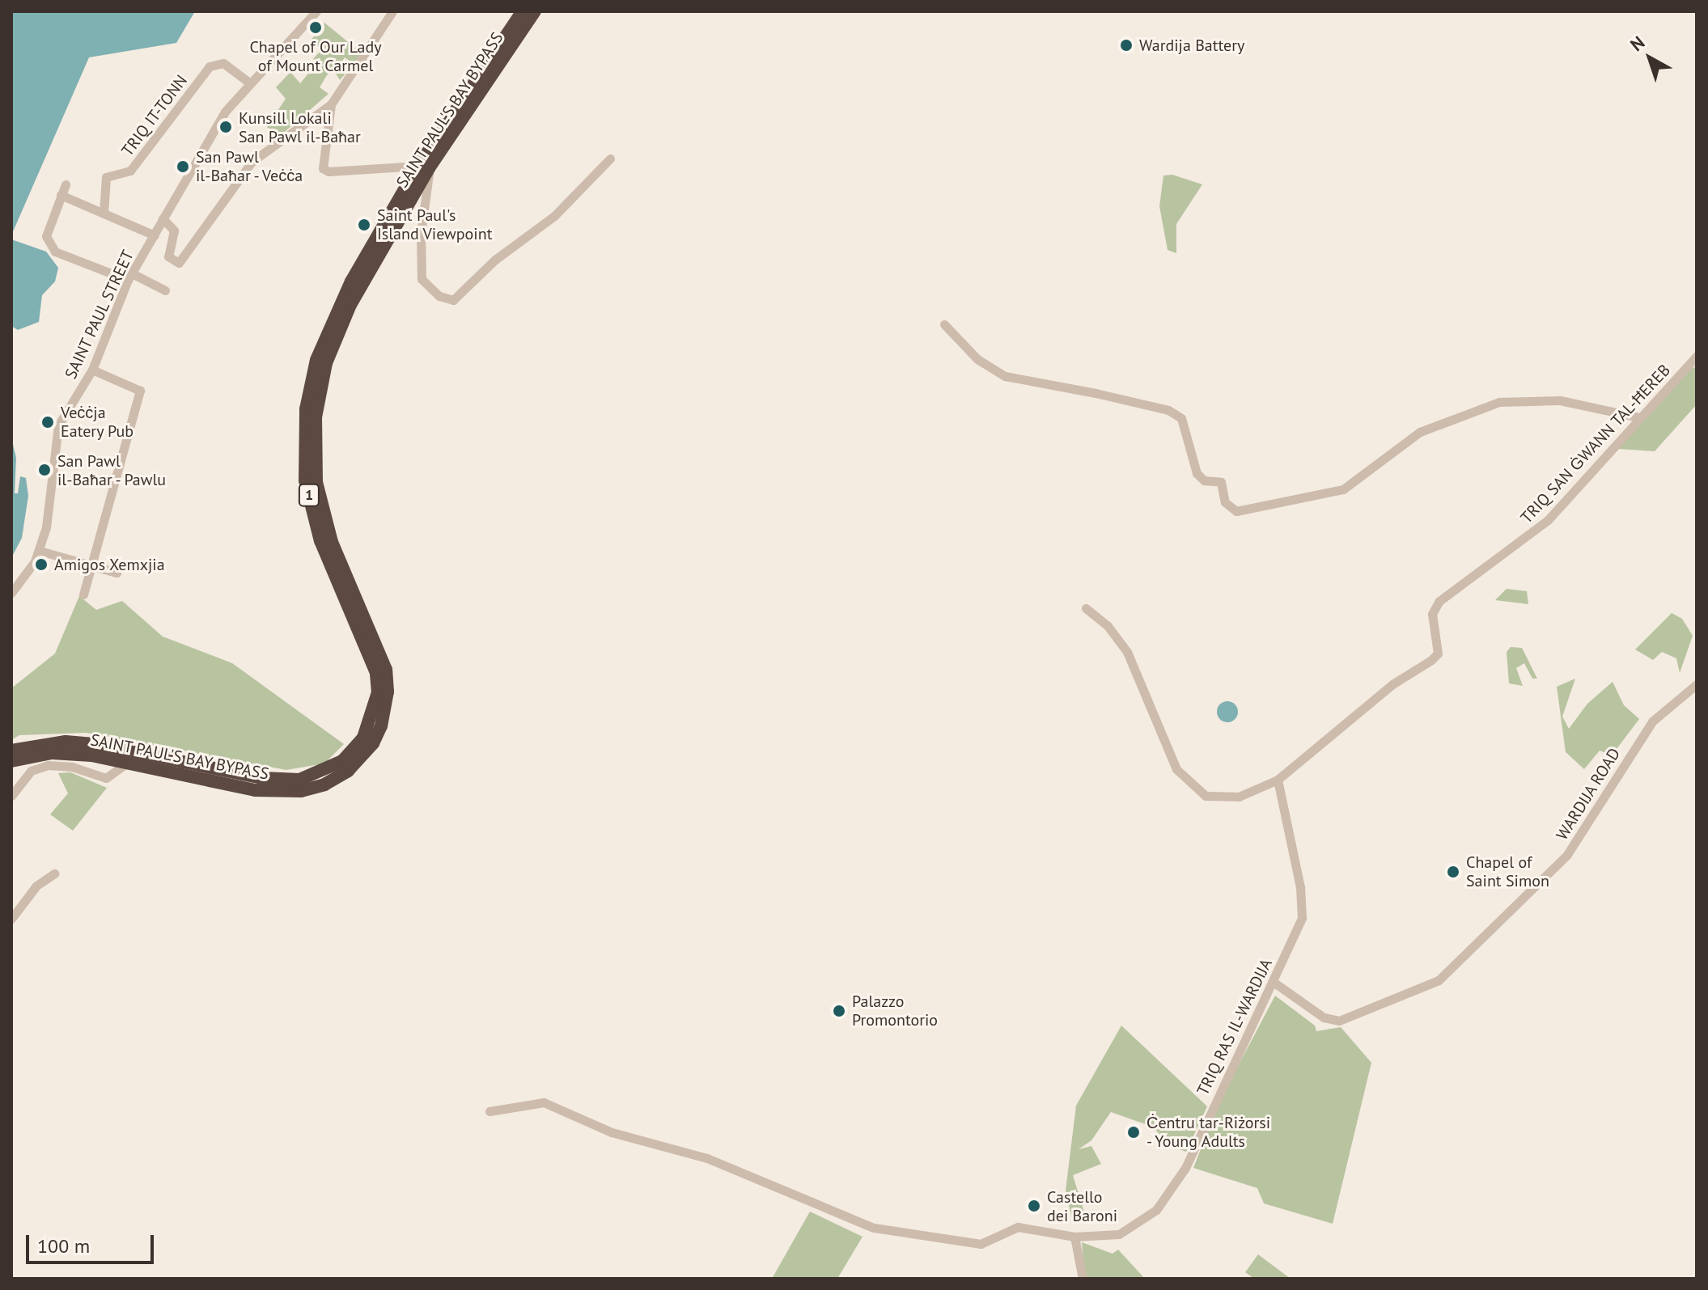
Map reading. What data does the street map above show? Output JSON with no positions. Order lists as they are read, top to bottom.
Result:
{
  "streets": {
    "highway": ["SAINT PAUL'S BAY BYPASS", "1"],
    "street": [
      "TRIQ IT-TONN",
      "SAINT PAUL STREET",
      "TRIQ SAN ĠWANN TAL-ĦEREB",
      "WARDIJA ROAD",
      "TRIQ RAS IL-WARDIJA"
    ]
  },
  "crossings": [
    ["TRIQ IT-TONN", "SAINT PAUL STREET"],
    ["TRIQ SAN ĠWANN TAL-ĦEREB", "TRIQ RAS IL-WARDIJA"],
    ["WARDIJA ROAD", "TRIQ RAS IL-WARDIJA"]
  ],
  "places": [
    "Chapel of Our Lady of Mount Carmel",
    "Wardija Battery",
    "Kunsill Lokali San Pawl il-Baħar",
    "San Pawl il-Baħar - Veċċa",
    "Saint Paul's Island Viewpoint",
    "Veċċja Eatery Pub",
    "San Pawl il-Baħar - Pawlu",
    "Amigos Xemxjia",
    "Chapel of Saint Simon",
    "Palazzo Promontorio",
    "Ċentru tar-Riżorsi - Young Adults",
    "Castello dei Baroni"
  ],
  "scale_bar": "100 m",
  "north": "top left"
}
